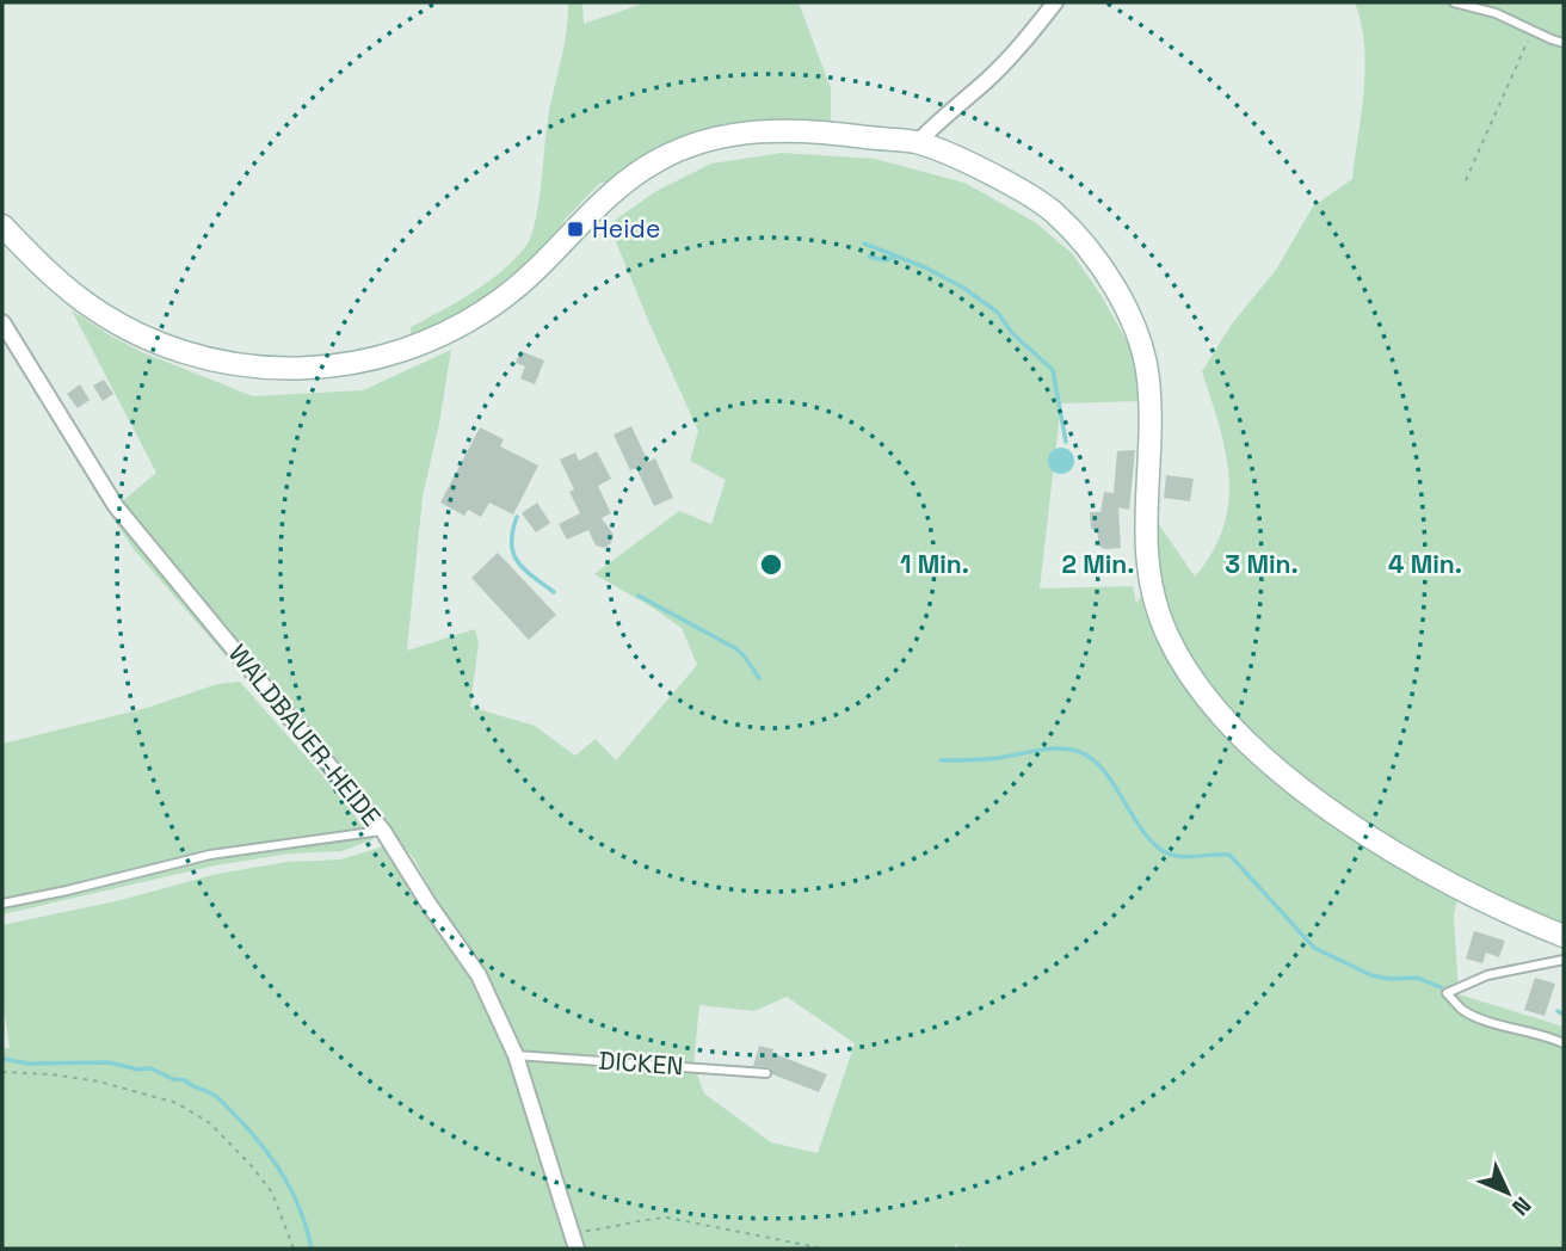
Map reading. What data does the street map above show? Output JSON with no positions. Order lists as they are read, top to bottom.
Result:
{
  "streets": {
    "street": ["WALDBAUER-HEIDE"],
    "lane": ["DICKEN"]
  },
  "places": {
    "transit": ["Heide"]
  },
  "north": "bottom right",
  "rings": [
    "1 Min.",
    "2 Min.",
    "3 Min.",
    "4 Min."
  ]
}
